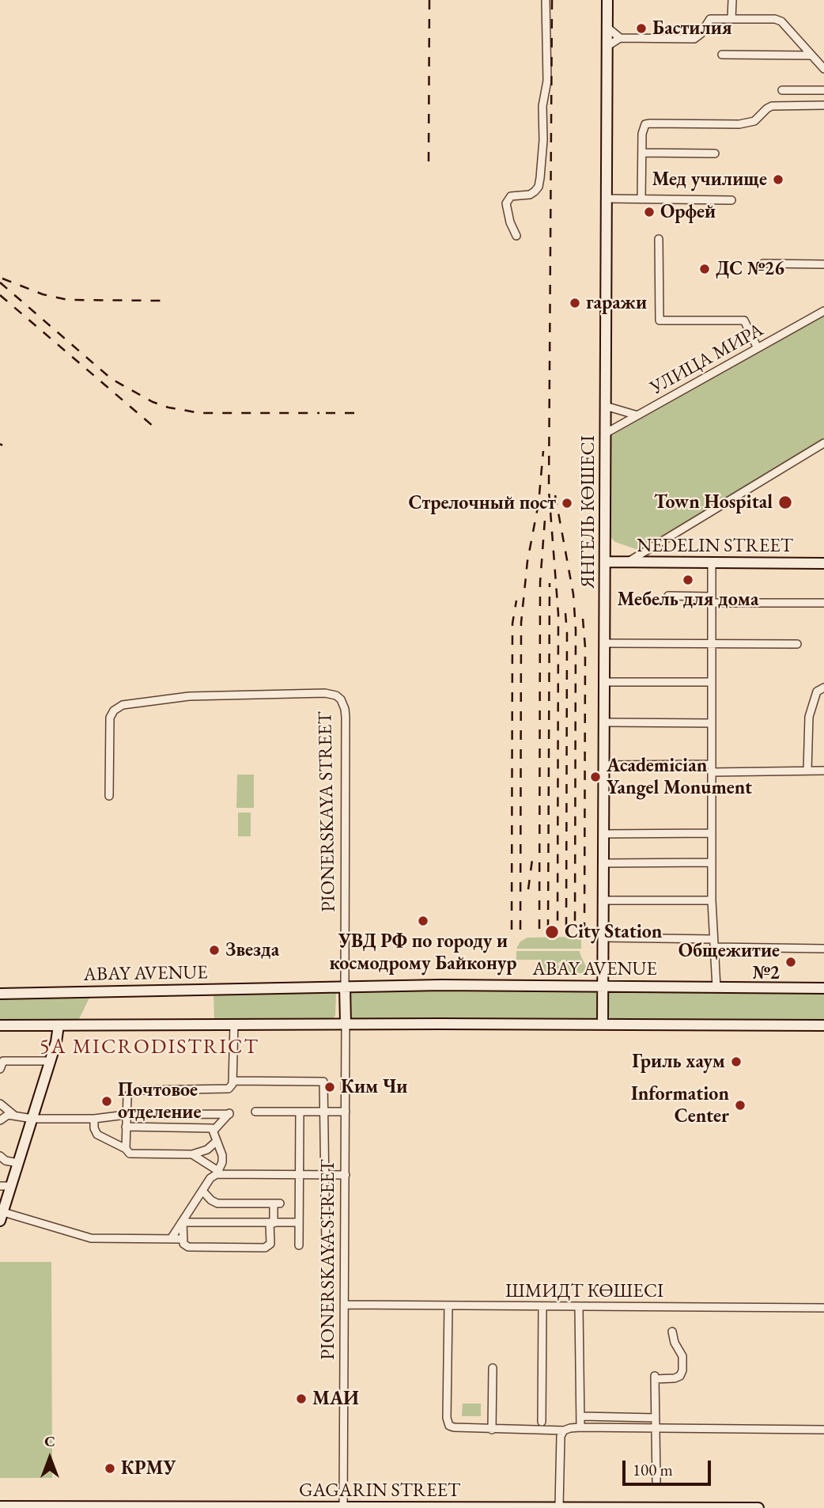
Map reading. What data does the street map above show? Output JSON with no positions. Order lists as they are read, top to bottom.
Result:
{
  "streets": {
    "main road": [
      "ЯНГЕЛЬ КӨШЕСІ",
      "NEDELIN STREET",
      "PIONERSKAYA STREET",
      "ABAY AVENUE",
      "GAGARIN STREET"
    ],
    "street": ["УЛИЦА МИРА", "ШМИДТ КӨШЕСІ"]
  },
  "crossings": [
    ["УЛИЦА МИРА", "ЯНГЕЛЬ КӨШЕСІ"],
    ["ЯНГЕЛЬ КӨШЕСІ", "NEDELIN STREET"],
    ["ЯНГЕЛЬ КӨШЕСІ", "ABAY AVENUE"],
    ["PIONERSKAYA STREET", "ABAY AVENUE"],
    ["PIONERSKAYA STREET", "ШМИДТ КӨШЕСІ"],
    ["PIONERSKAYA STREET", "GAGARIN STREET"]
  ],
  "districts": ["5A MICRODISTRICT"],
  "places": [
    "Бастилия",
    "Мед училище",
    "Орфей",
    "ДС №26",
    "гаражи",
    "Town Hospital",
    "Стрелочный пост",
    "Мебель для дома",
    "Academician Yangel Monument",
    "УВД РФ по городу и космодрому Байконур",
    "City Station",
    "Звезда",
    "Общежитие №2",
    "Гриль хаум",
    "Ким Чи",
    "Почтовое отделение",
    "Information Center",
    "МАИ",
    "КРМУ"
  ],
  "scale_bar": "100 m",
  "north": "top"
}
